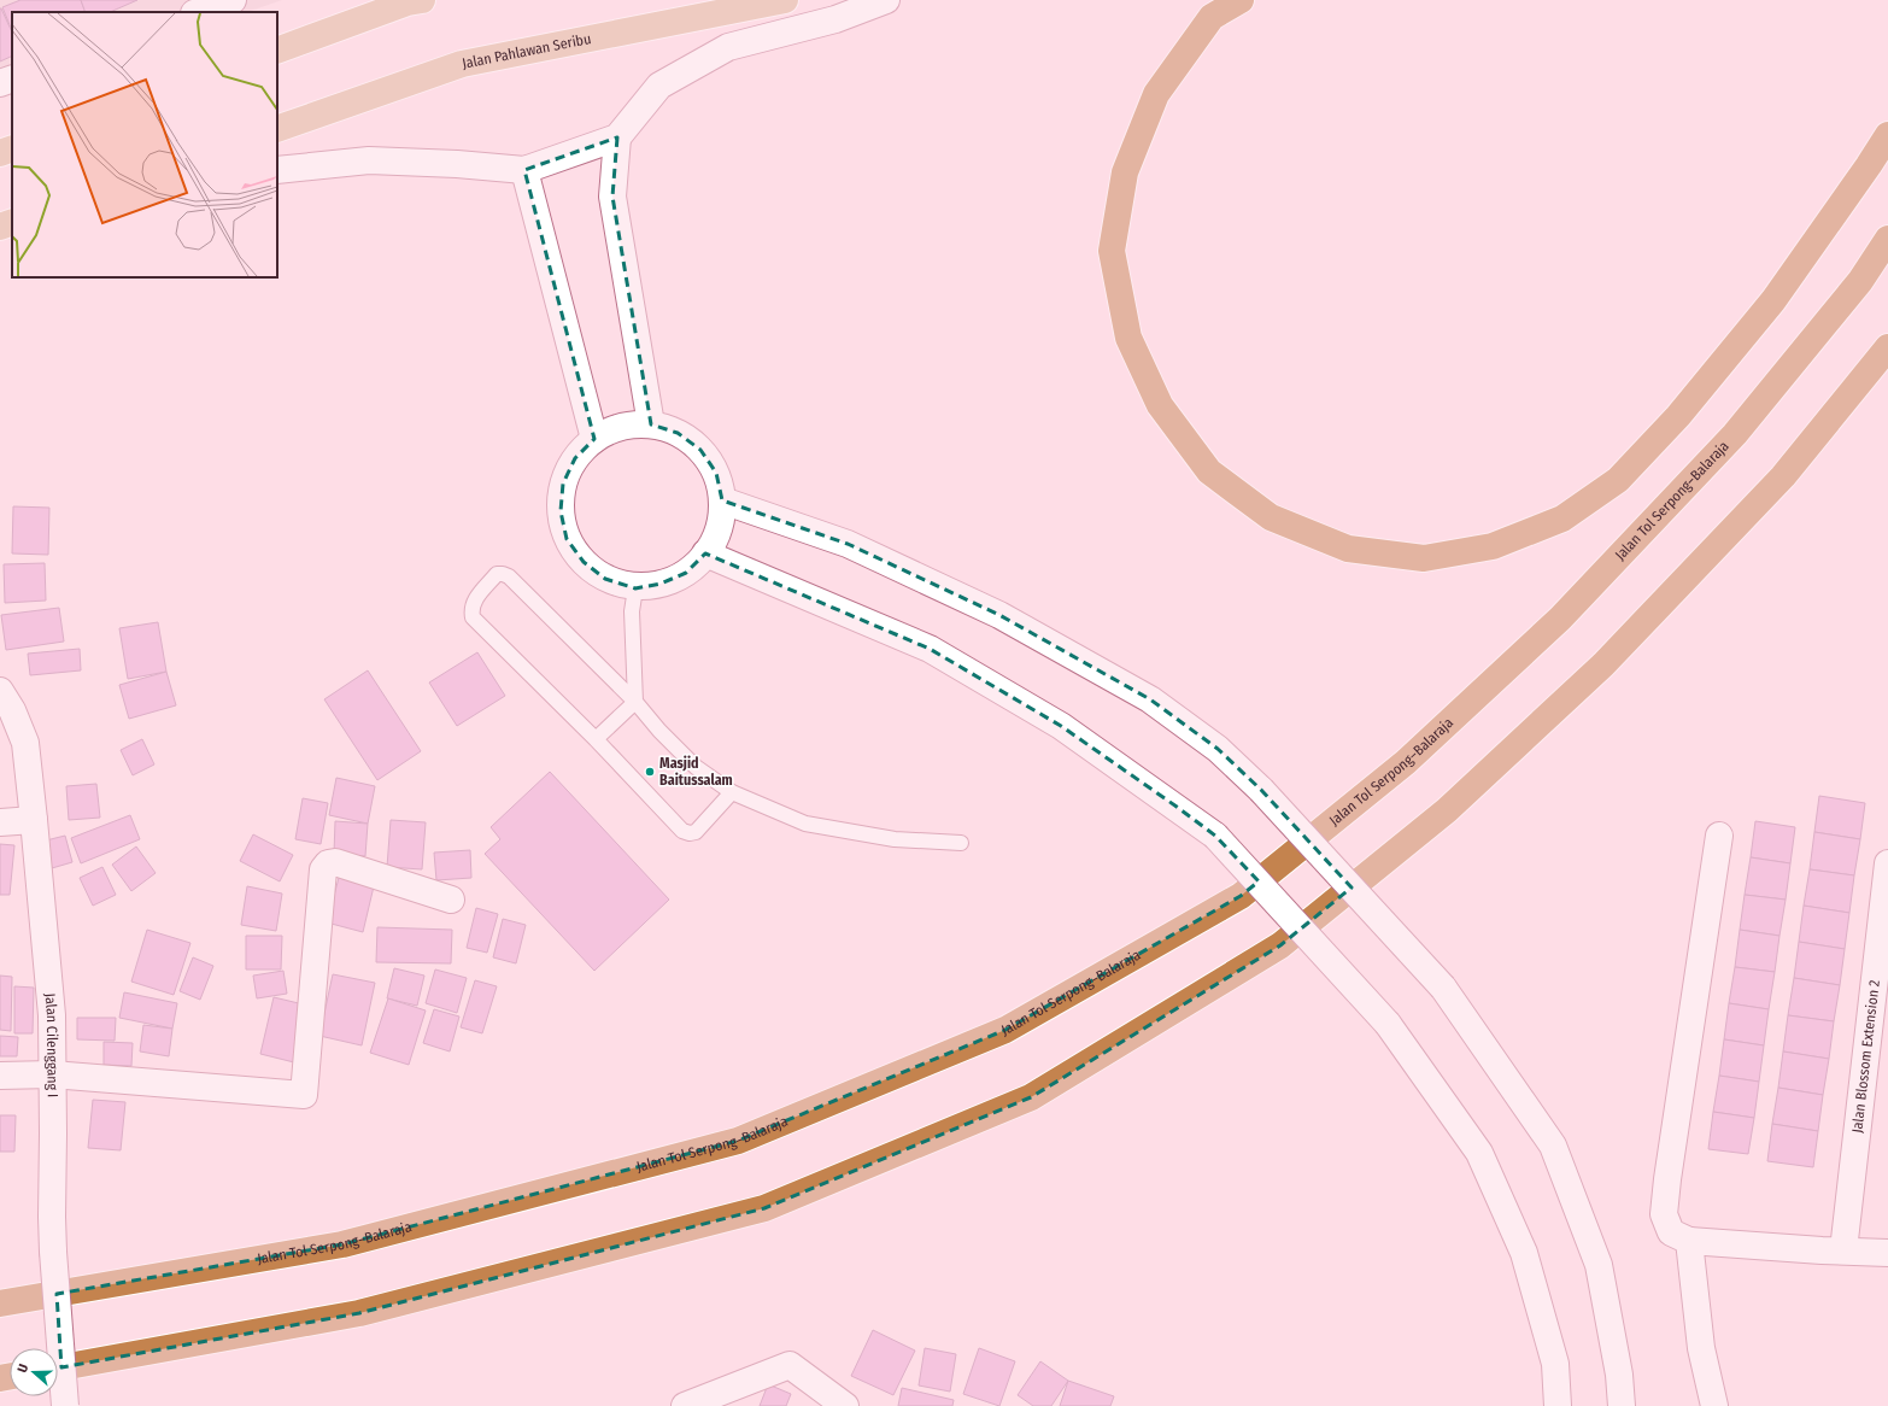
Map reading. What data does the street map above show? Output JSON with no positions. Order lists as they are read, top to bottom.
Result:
{
  "streets": {
    "highway": ["Jalan Tol Serpong–Balaraja"],
    "main road": ["Jalan Pahlawan Seribu"],
    "street": ["Jalan Cilenggang I", "Jalan Blossom Extension 2"]
  },
  "places": ["Masjid Baitussalam"],
  "north": "left"
}
